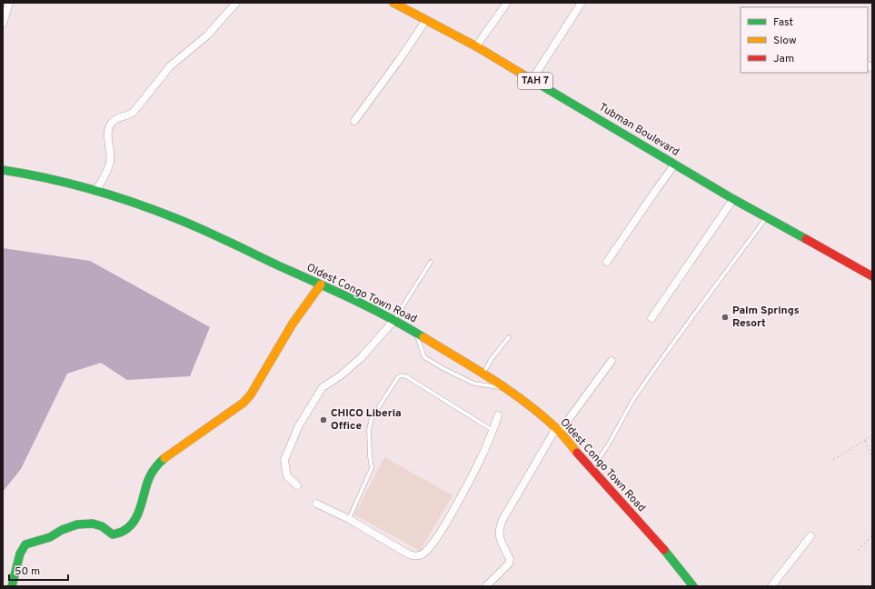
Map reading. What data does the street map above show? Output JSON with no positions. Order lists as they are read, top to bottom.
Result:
{
  "streets": {
    "main road": ["TAH 7", "Tubman Boulevard", "Oldest Congo Town Road"]
  },
  "places": ["Palm Springs Resort", "CHICO Liberia Office"],
  "legend": ["Fast", "Slow", "Jam"],
  "scale_bar": "50 m"
}
